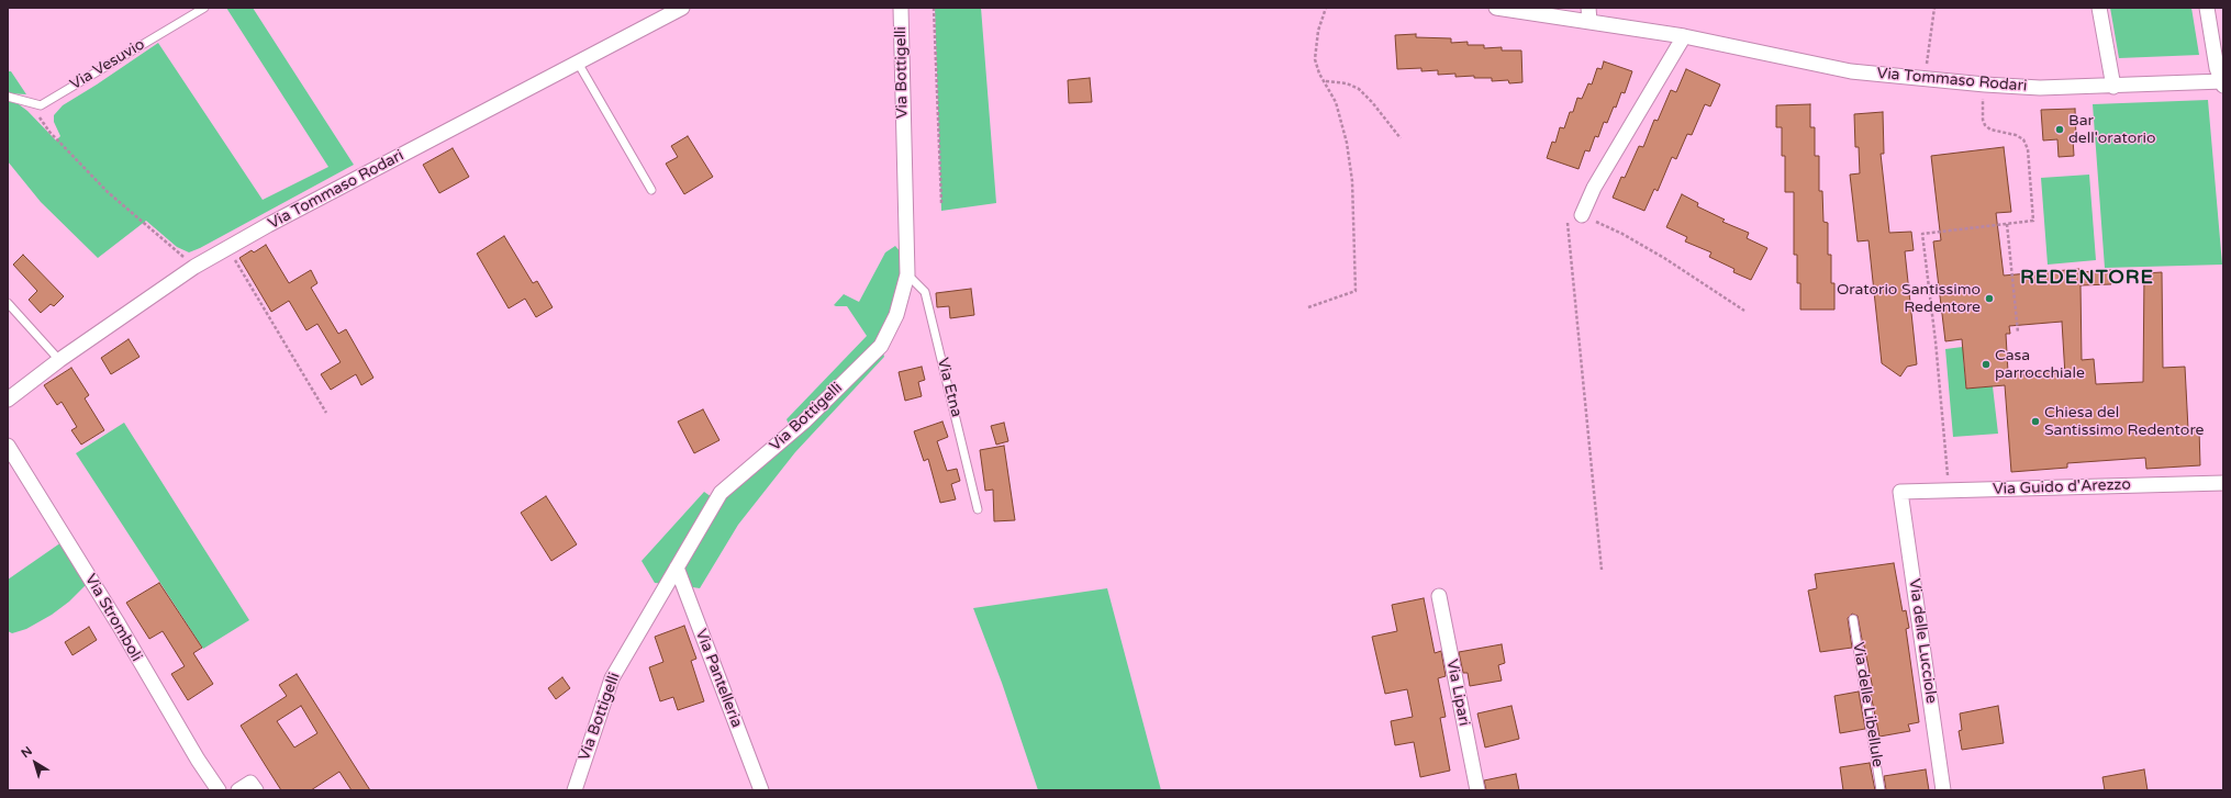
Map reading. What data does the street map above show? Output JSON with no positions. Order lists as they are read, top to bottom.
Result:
{
  "streets": {
    "street": [
      "Via Bottigelli",
      "Via Tommaso Rodari",
      "Via Guido d'Arezzo",
      "Via Stromboli",
      "Via delle Lucciole",
      "Via Pantelleria",
      "Via Lipari"
    ],
    "lane": ["Via Vesuvio", "Via Etna", "Via delle Libellule"]
  },
  "crossings": [
    ["Via Bottigelli", "Via Etna"],
    ["Via Bottigelli", "Via Pantelleria"],
    ["Via Guido d'Arezzo", "Via delle Lucciole"]
  ],
  "districts": ["REDENTORE"],
  "places": [
    "Bar dell'oratorio",
    "Oratorio Santissimo Redentore",
    "Casa parrocchiale",
    "Chiesa del Santissimo Redentore"
  ],
  "north": "top left"
}
